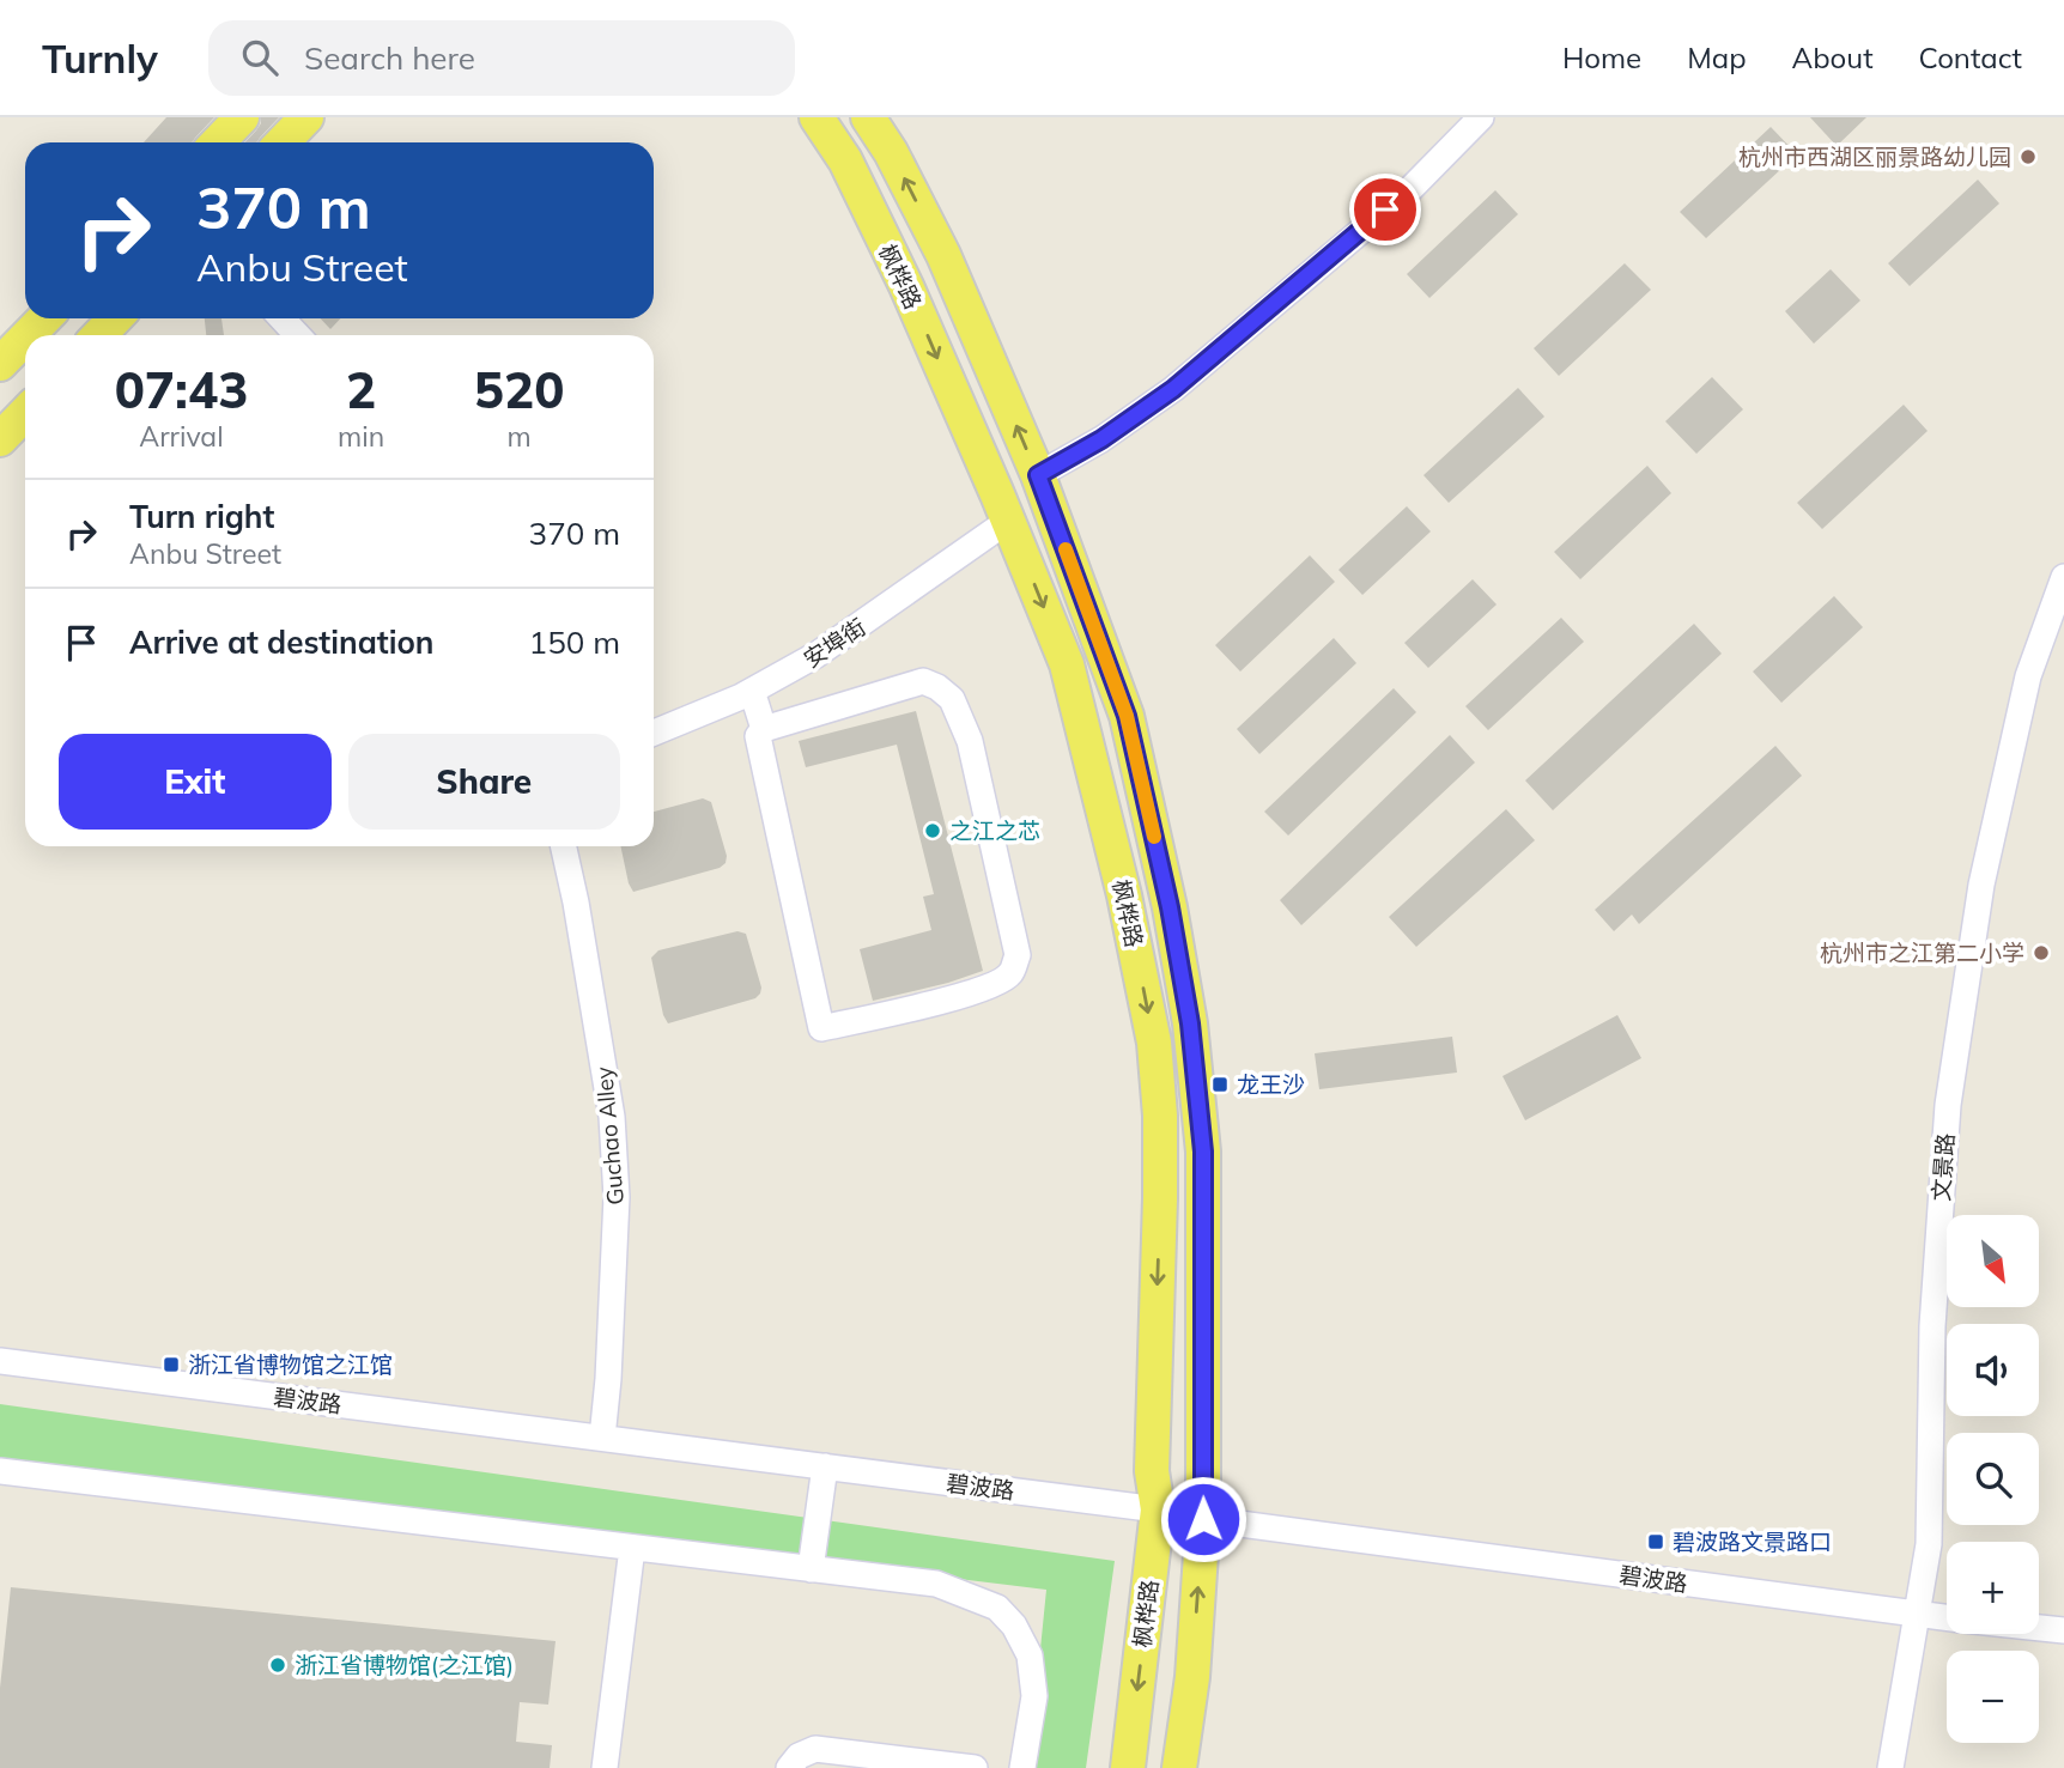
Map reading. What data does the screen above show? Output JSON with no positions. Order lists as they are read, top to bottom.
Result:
{
  "streets": {
    "main road": ["枫桦路"],
    "street": [
      "安埠街",
      "Guchao Alley",
      "文景路",
      "碧波路"
    ]
  },
  "crossings": [
    ["枫桦路", "安埠街"],
    ["枫桦路", "碧波路"],
    ["Guchao Alley", "碧波路"],
    ["文景路", "碧波路"]
  ],
  "places": {
    "other": [
      "杭州市西湖区丽景路幼儿园",
      "之江之芯",
      "杭州市之江第二小学",
      "浙江省博物馆(之江馆)"
    ],
    "transit": ["龙王沙", "浙江省博物馆之江馆", "碧波路文景路口"]
  },
  "north": "bottom right",
  "page": {
    "header": "Turnly",
    "search": "Search here",
    "nav": [
      "Home",
      "Map",
      "About",
      "Contact"
    ],
    "turn": ["370 m", "Anbu Street"],
    "eta": [
      "07:43",
      "Arrival",
      "2",
      "min",
      "520",
      "m"
    ],
    "list": [
      {
        "name": "Turn right",
        "note": "Anbu Street",
        "value": "370 m"
      },
      {
        "name": "Arrive at destination",
        "value": "150 m"
      }
    ],
    "buttons": ["Exit", "Share"],
    "map_buttons": ["+", "−"]
  }
}
